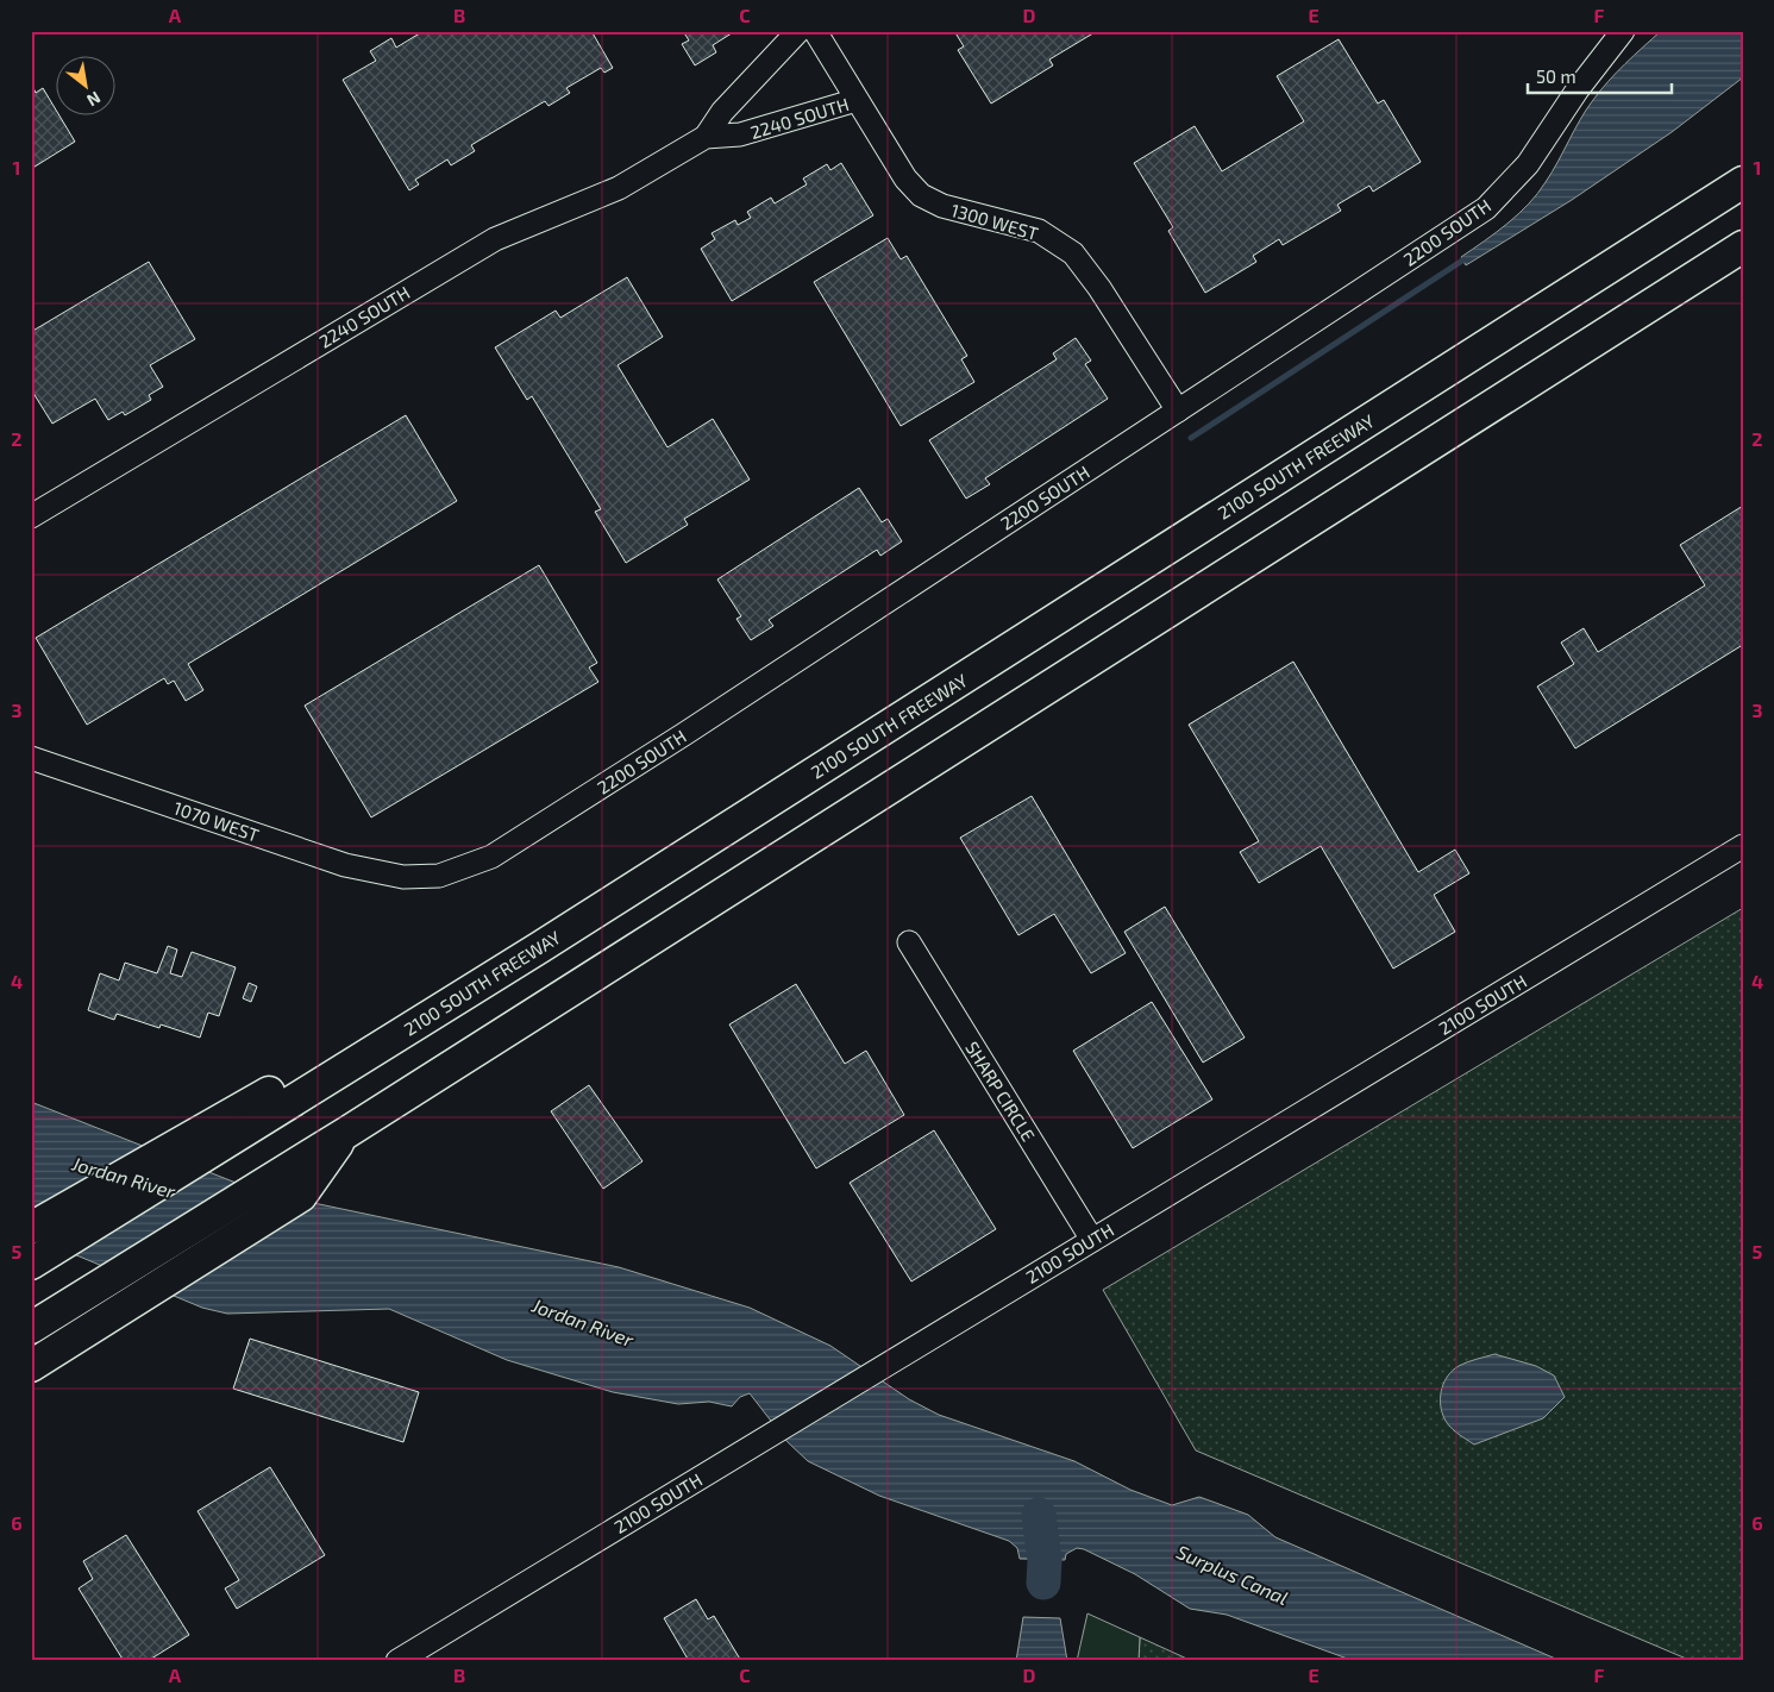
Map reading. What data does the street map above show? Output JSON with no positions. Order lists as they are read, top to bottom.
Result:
{
  "streets": {
    "highway": ["2100 SOUTH FREEWAY"],
    "street": [
      "2240 SOUTH",
      "1300 WEST",
      "2200 SOUTH",
      "1070 WEST",
      "2100 SOUTH",
      "SHARP CIRCLE"
    ]
  },
  "crossings": [
    ["2240 SOUTH", "1300 WEST"],
    ["1300 WEST", "2200 SOUTH"],
    ["2200 SOUTH", "1070 WEST"],
    ["2100 SOUTH", "SHARP CIRCLE"]
  ],
  "water": ["Jordan River", "Surplus Canal"],
  "scale_bar": "50 m",
  "north": "bottom right",
  "grid": {
    "columns": [
      "A",
      "B",
      "C",
      "D",
      "E",
      "F"
    ],
    "rows": [
      "1",
      "2",
      "3",
      "4",
      "5",
      "6"
    ]
  }
}
